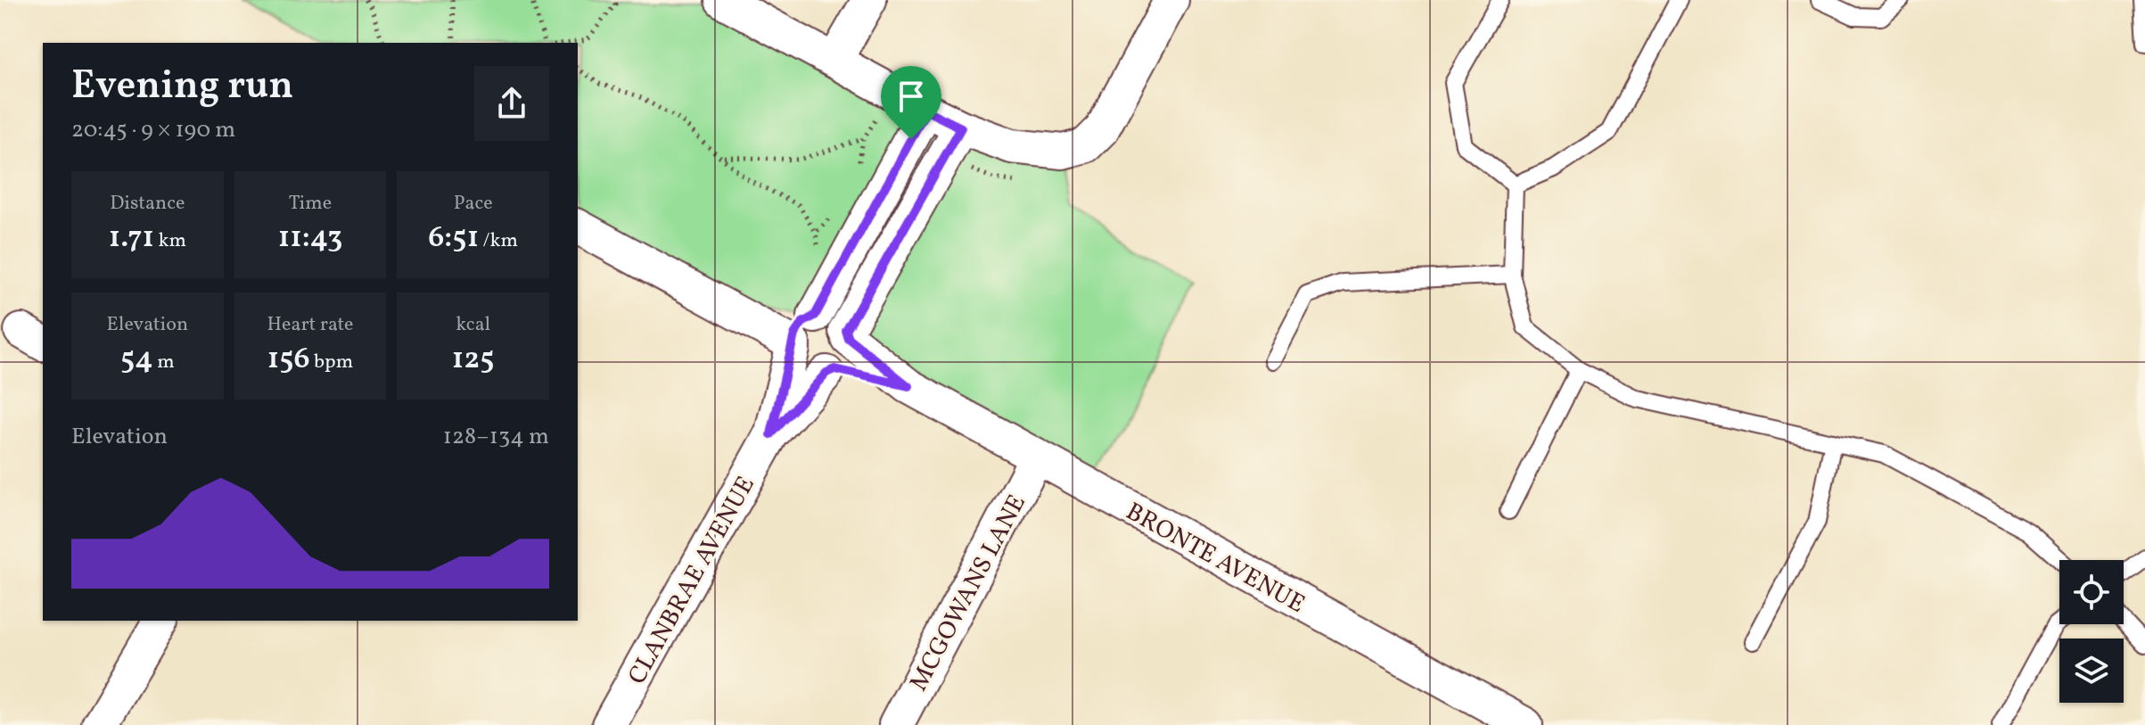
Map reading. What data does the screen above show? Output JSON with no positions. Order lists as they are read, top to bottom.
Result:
{
  "streets": {
    "street": ["BRONTE AVENUE", "CLANBRAE AVENUE", "MCGOWANS LANE"]
  },
  "crossings": [
    ["BRONTE AVENUE", "CLANBRAE AVENUE"],
    ["BRONTE AVENUE", "MCGOWANS LANE"]
  ],
  "page": {
    "heading": ["Evening run", "20:45 · 9 × 190 m"],
    "stats": [
      ["Distance", "1.71 km"],
      ["Time", "11:43"],
      ["Pace", "6:51 /km"],
      ["Elevation", "54 m"],
      ["Heart rate", "156 bpm"],
      ["kcal", "125"]
    ],
    "chart": ["Elevation", "128–134 m"]
  }
}
